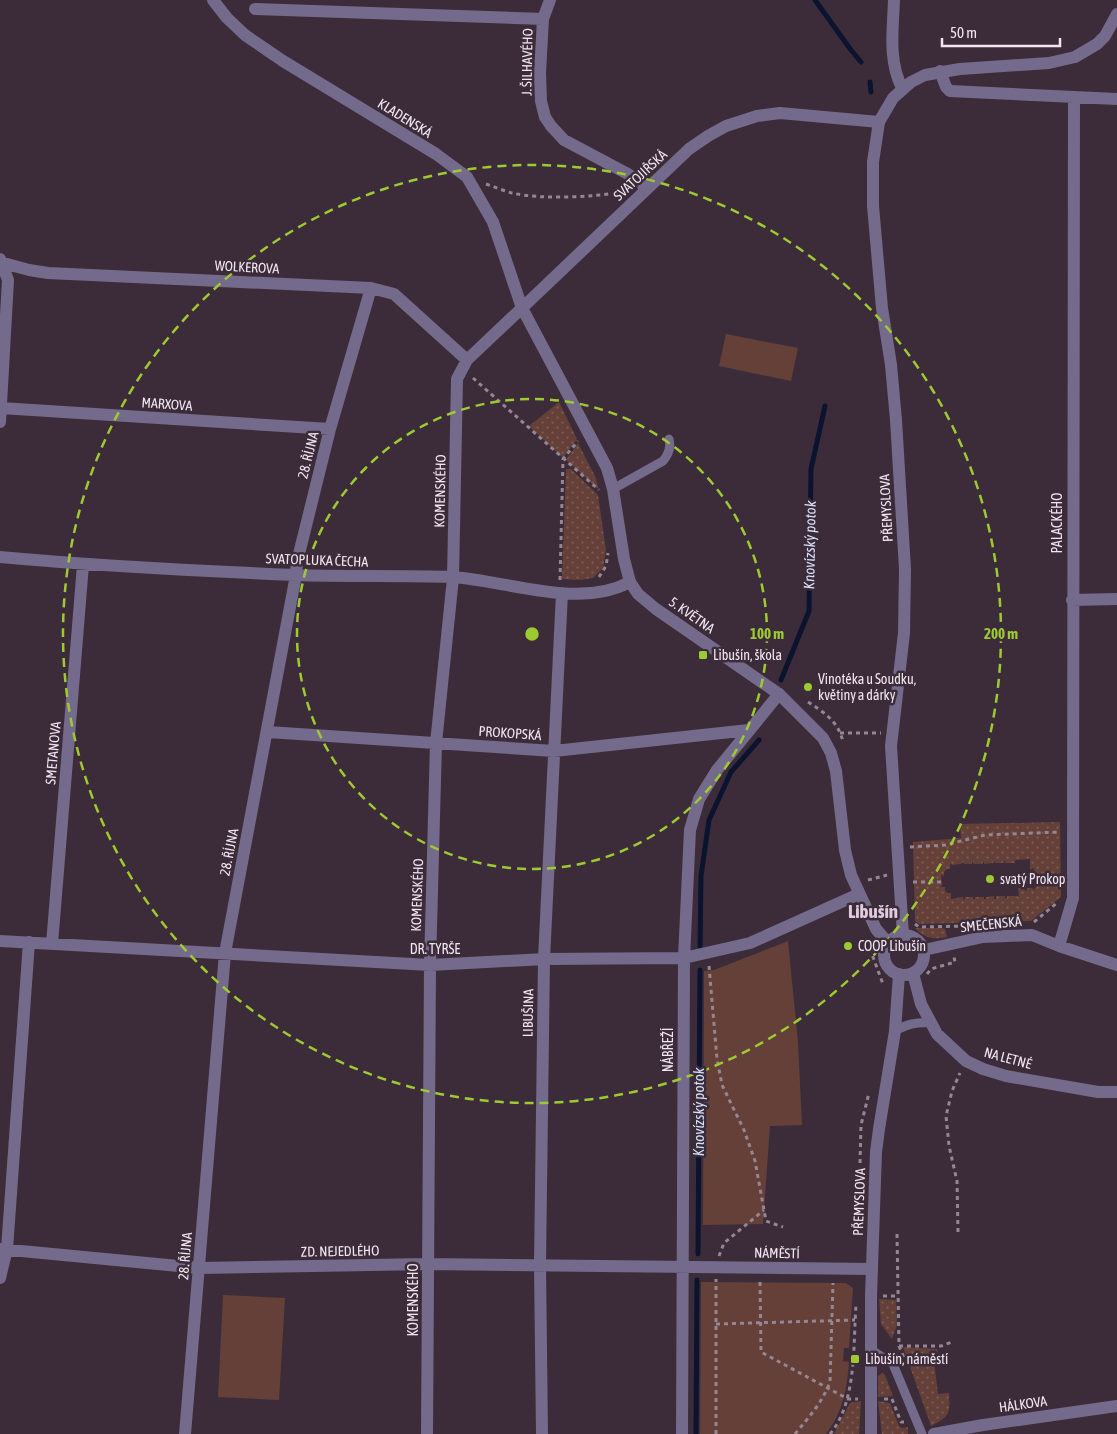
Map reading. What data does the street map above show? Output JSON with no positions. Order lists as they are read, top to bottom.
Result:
{
  "streets": {
    "street": [
      "J. ŠILHAVÉHO",
      "KLADENSKÁ",
      "SVATOJIŘSKÁ",
      "WOLKEROVA",
      "MARXOVA",
      "28. ŘÍJNA",
      "KOMENSKÉHO",
      "PŘEMYSLOVA",
      "PALACKÉHO",
      "SVATOPLUKA ČECHA",
      "5. KVĚTNA",
      "PROKOPSKÁ",
      "SMETANOVA",
      "SMEČENSKÁ",
      "DR. TYRŠE",
      "LIBUŠINA",
      "NÁBŘEŽÍ",
      "NA LETNÉ",
      "ZD. NEJEDLÉHO",
      "NÁMĚSTÍ",
      "HÁLKOVA"
    ]
  },
  "crossings": [
    ["J. ŠILHAVÉHO", "SVATOJIŘSKÁ"],
    ["KLADENSKÁ", "SVATOJIŘSKÁ"],
    ["KLADENSKÁ", "5. KVĚTNA"],
    ["SVATOJIŘSKÁ", "WOLKEROVA"],
    ["SVATOJIŘSKÁ", "KOMENSKÉHO"],
    ["SVATOJIŘSKÁ", "PŘEMYSLOVA"],
    ["SVATOJIŘSKÁ", "5. KVĚTNA"],
    ["WOLKEROVA", "28. ŘÍJNA"],
    ["WOLKEROVA", "KOMENSKÉHO"],
    ["MARXOVA", "28. ŘÍJNA"],
    ["28. ŘÍJNA", "SVATOPLUKA ČECHA"],
    ["28. ŘÍJNA", "PROKOPSKÁ"],
    ["28. ŘÍJNA", "DR. TYRŠE"],
    ["28. ŘÍJNA", "ZD. NEJEDLÉHO"],
    ["KOMENSKÉHO", "SVATOPLUKA ČECHA"],
    ["KOMENSKÉHO", "PROKOPSKÁ"],
    ["KOMENSKÉHO", "DR. TYRŠE"],
    ["KOMENSKÉHO", "ZD. NEJEDLÉHO"],
    ["PŘEMYSLOVA", "5. KVĚTNA"],
    ["PŘEMYSLOVA", "SMEČENSKÁ"],
    ["PŘEMYSLOVA", "NA LETNÉ"],
    ["PŘEMYSLOVA", "NÁMĚSTÍ"],
    ["PALACKÉHO", "SMEČENSKÁ"],
    ["SVATOPLUKA ČECHA", "5. KVĚTNA"],
    ["SVATOPLUKA ČECHA", "SMETANOVA"],
    ["SVATOPLUKA ČECHA", "LIBUŠINA"],
    ["5. KVĚTNA", "SMEČENSKÁ"],
    ["5. KVĚTNA", "DR. TYRŠE"],
    ["5. KVĚTNA", "NÁBŘEŽÍ"],
    ["5. KVĚTNA", "NA LETNÉ"],
    ["PROKOPSKÁ", "LIBUŠINA"],
    ["PROKOPSKÁ", "NÁBŘEŽÍ"],
    ["SMETANOVA", "DR. TYRŠE"],
    ["SMEČENSKÁ", "NA LETNÉ"],
    ["DR. TYRŠE", "LIBUŠINA"],
    ["DR. TYRŠE", "NÁBŘEŽÍ"],
    ["LIBUŠINA", "ZD. NEJEDLÉHO"],
    ["NÁBŘEŽÍ", "ZD. NEJEDLÉHO"],
    ["NÁBŘEŽÍ", "NÁMĚSTÍ"],
    ["ZD. NEJEDLÉHO", "NÁMĚSTÍ"]
  ],
  "districts": ["Libušín"],
  "water": ["Knovízský potok"],
  "places": {
    "transit": ["Libušín, škola", "Libušín, náměstí"],
    "other": ["Vinotéka u Soudku, květiny a dárky", "svatý Prokop", "COOP Libušín"]
  },
  "scale_bar": "50 m",
  "rings": ["100 m", "200 m"]
}
